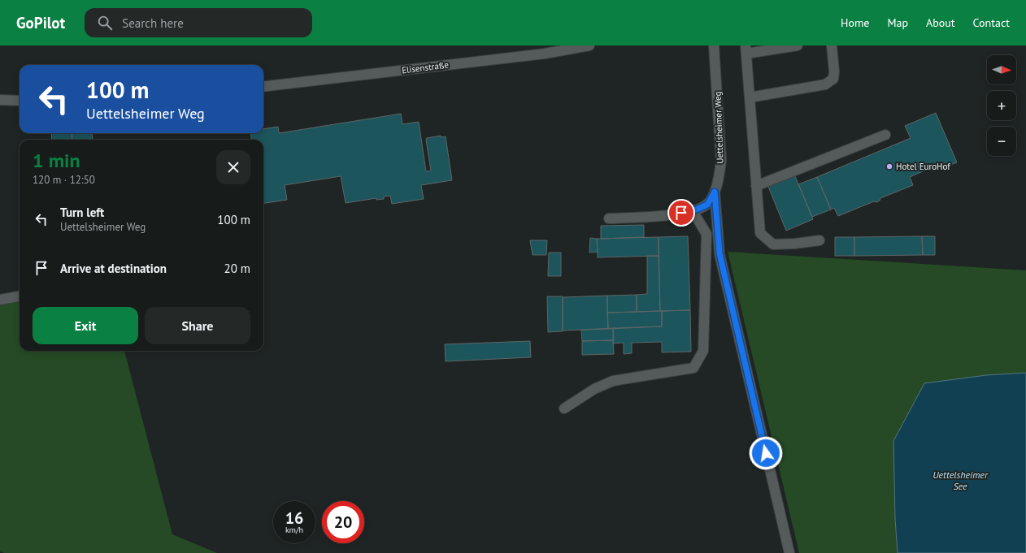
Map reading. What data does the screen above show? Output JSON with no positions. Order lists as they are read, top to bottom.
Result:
{
  "streets": {
    "street": ["Elisenstraße", "Uettelsheimer Weg"]
  },
  "water": ["Uettelsheimer See"],
  "places": ["Hotel EuroHof"],
  "north": "right",
  "page": {
    "header": "GoPilot",
    "search": "Search here",
    "nav": [
      "Home",
      "Map",
      "About",
      "Contact"
    ],
    "map_buttons": ["+", "−"],
    "turn": ["100 m", "Uettelsheimer Weg"],
    "heading": ["1 min", "120 m · 12:50"],
    "list": [
      {
        "name": "Turn left",
        "note": "Uettelsheimer Weg",
        "value": "100 m"
      },
      {
        "name": "Arrive at destination",
        "value": "20 m"
      }
    ],
    "buttons": ["Exit", "Share"],
    "speed": "16 km/h",
    "limit": "20"
  }
}
